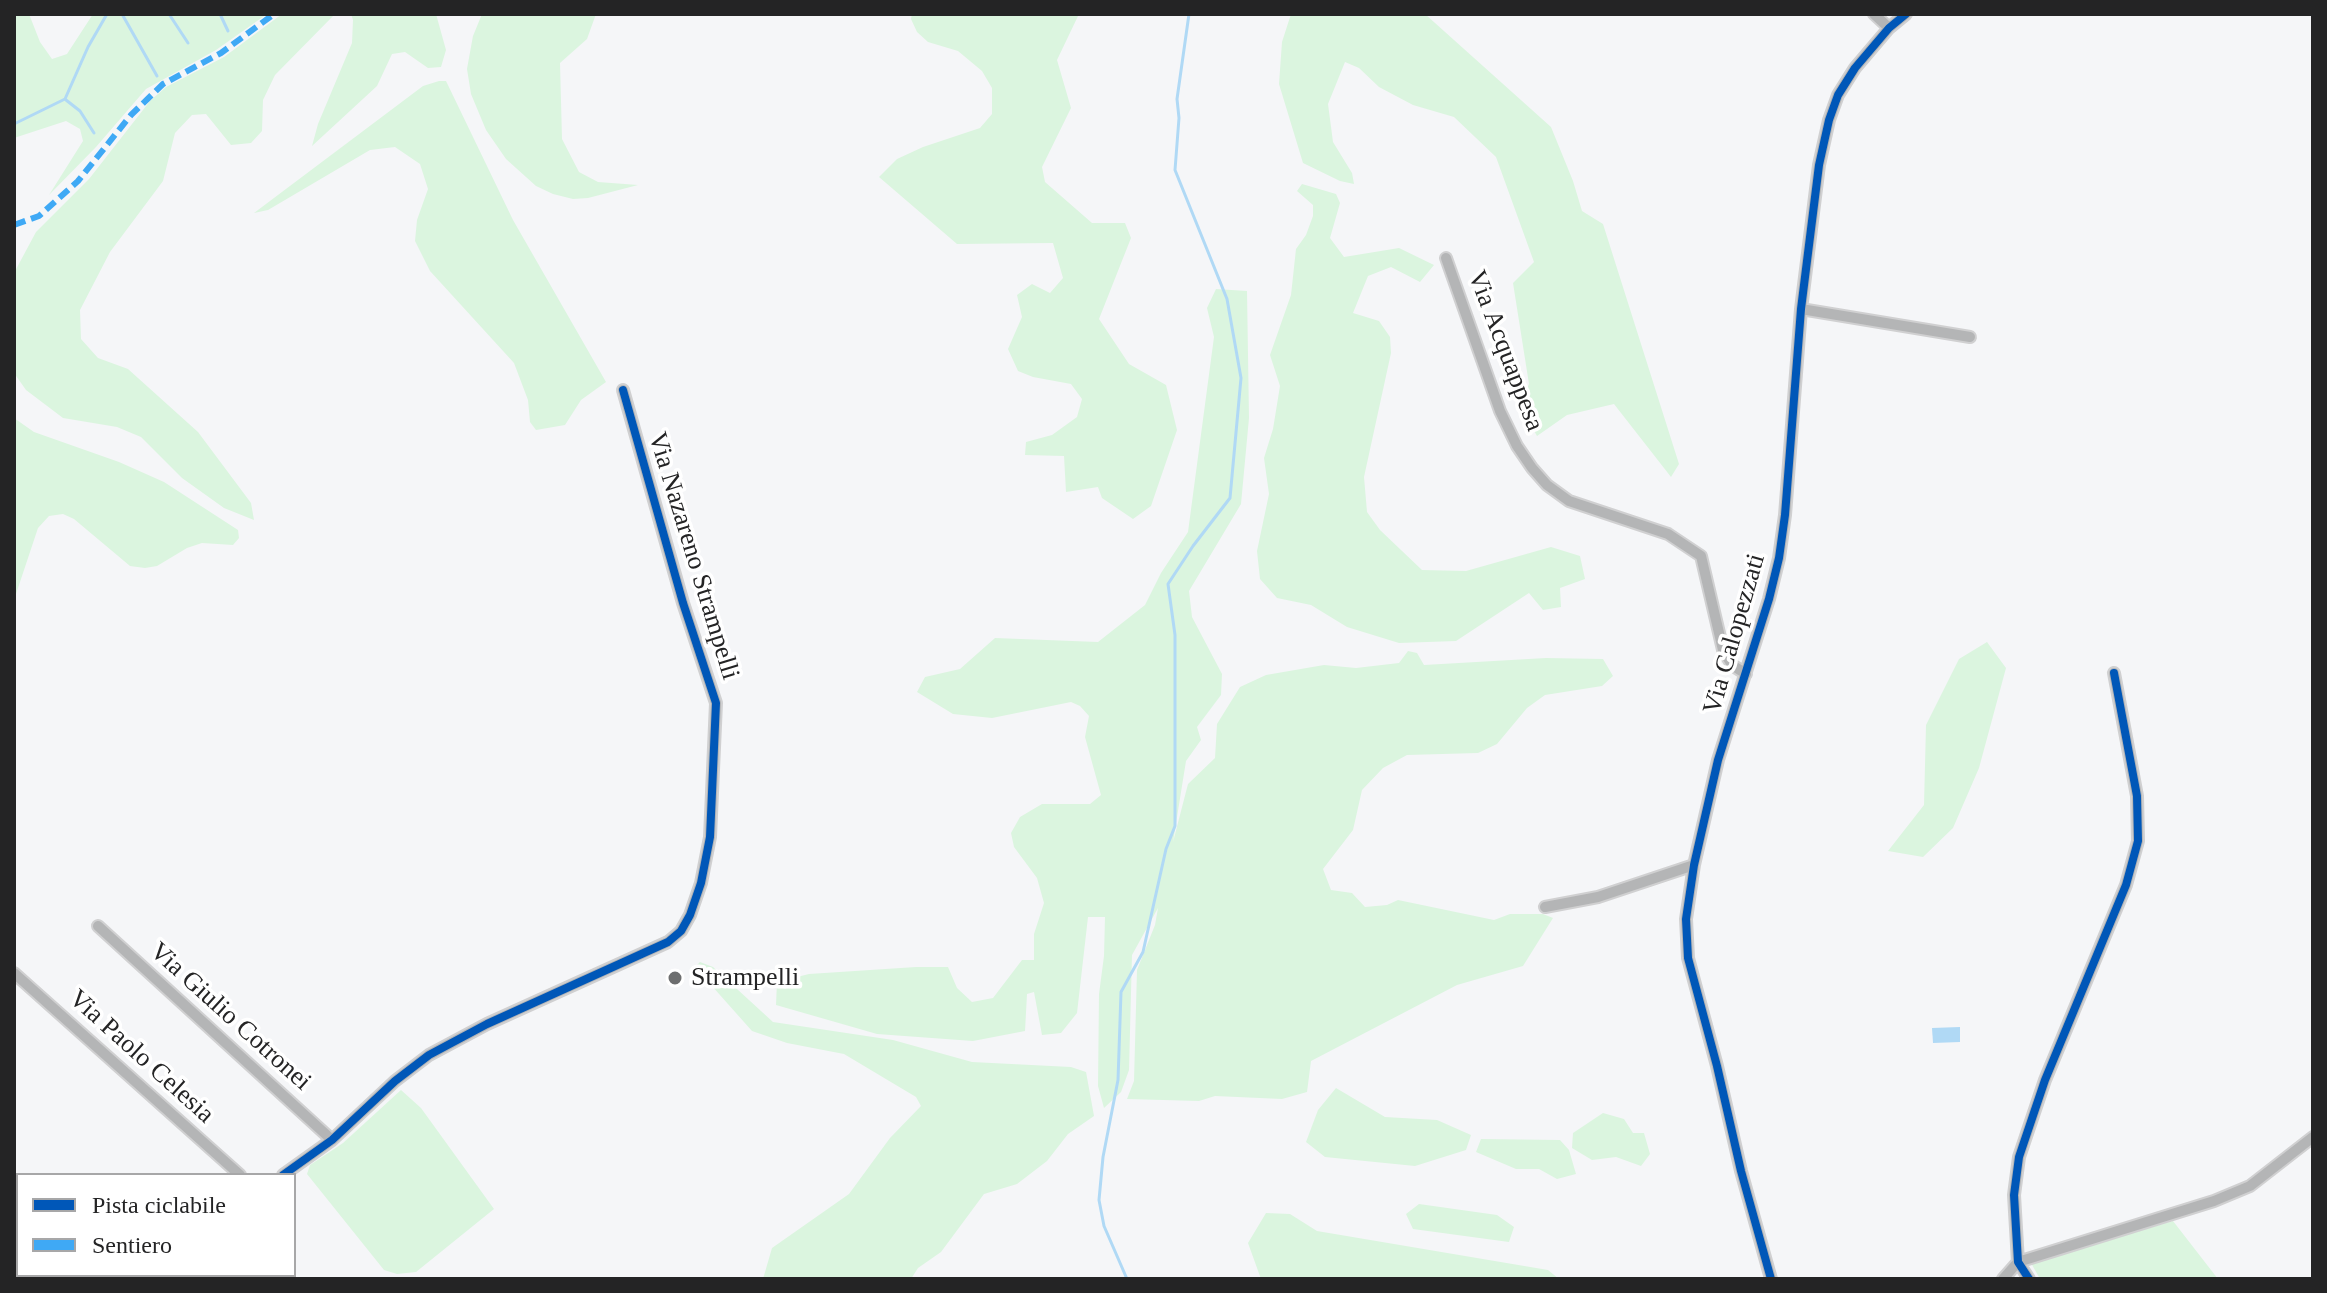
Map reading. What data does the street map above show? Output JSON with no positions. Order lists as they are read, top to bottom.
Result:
{
  "streets": {
    "street": [
      "Via Acquappesa",
      "Via Nazareno Strampelli",
      "Via Calopezzati",
      "Via Giulio Cotronei",
      "Via Paolo Celesia"
    ]
  },
  "crossings": [
    ["Via Acquappesa", "Via Calopezzati"],
    ["Via Nazareno Strampelli", "Via Giulio Cotronei"]
  ],
  "places": ["Strampelli"],
  "legend": ["Pista ciclabile", "Sentiero"]
}
